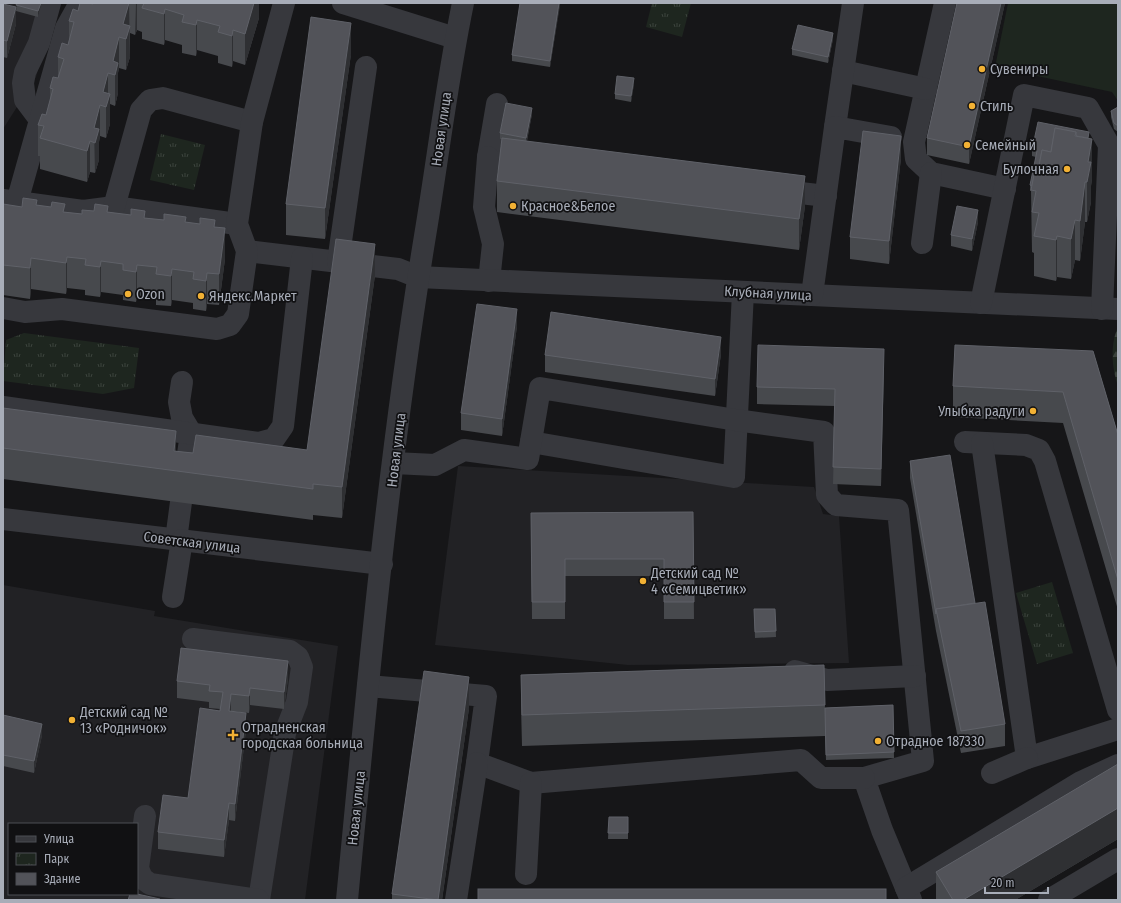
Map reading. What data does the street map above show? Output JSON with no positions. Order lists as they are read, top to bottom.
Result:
{
  "streets": {
    "street": ["Новая улица", "Клубная улица", "Советская улица"]
  },
  "crossings": [
    ["Новая улица", "Клубная улица"],
    ["Новая улица", "Советская улица"]
  ],
  "places": {
    "other": [
      "Сувениры",
      "Стиль",
      "Семейный",
      "Булочная",
      "Красное&Белое",
      "Ozon",
      "Яндекс.Маркет",
      "Улыбка радуги",
      "Детский сад № 4 «Семицветик»",
      "Детский сад № 13 «Родничок»",
      "Отрадное 187330"
    ],
    "health": ["Отрадненская городская больница"]
  },
  "legend": ["Улица", "Парк", "Здание"],
  "scale_bar": "20 m"
}
